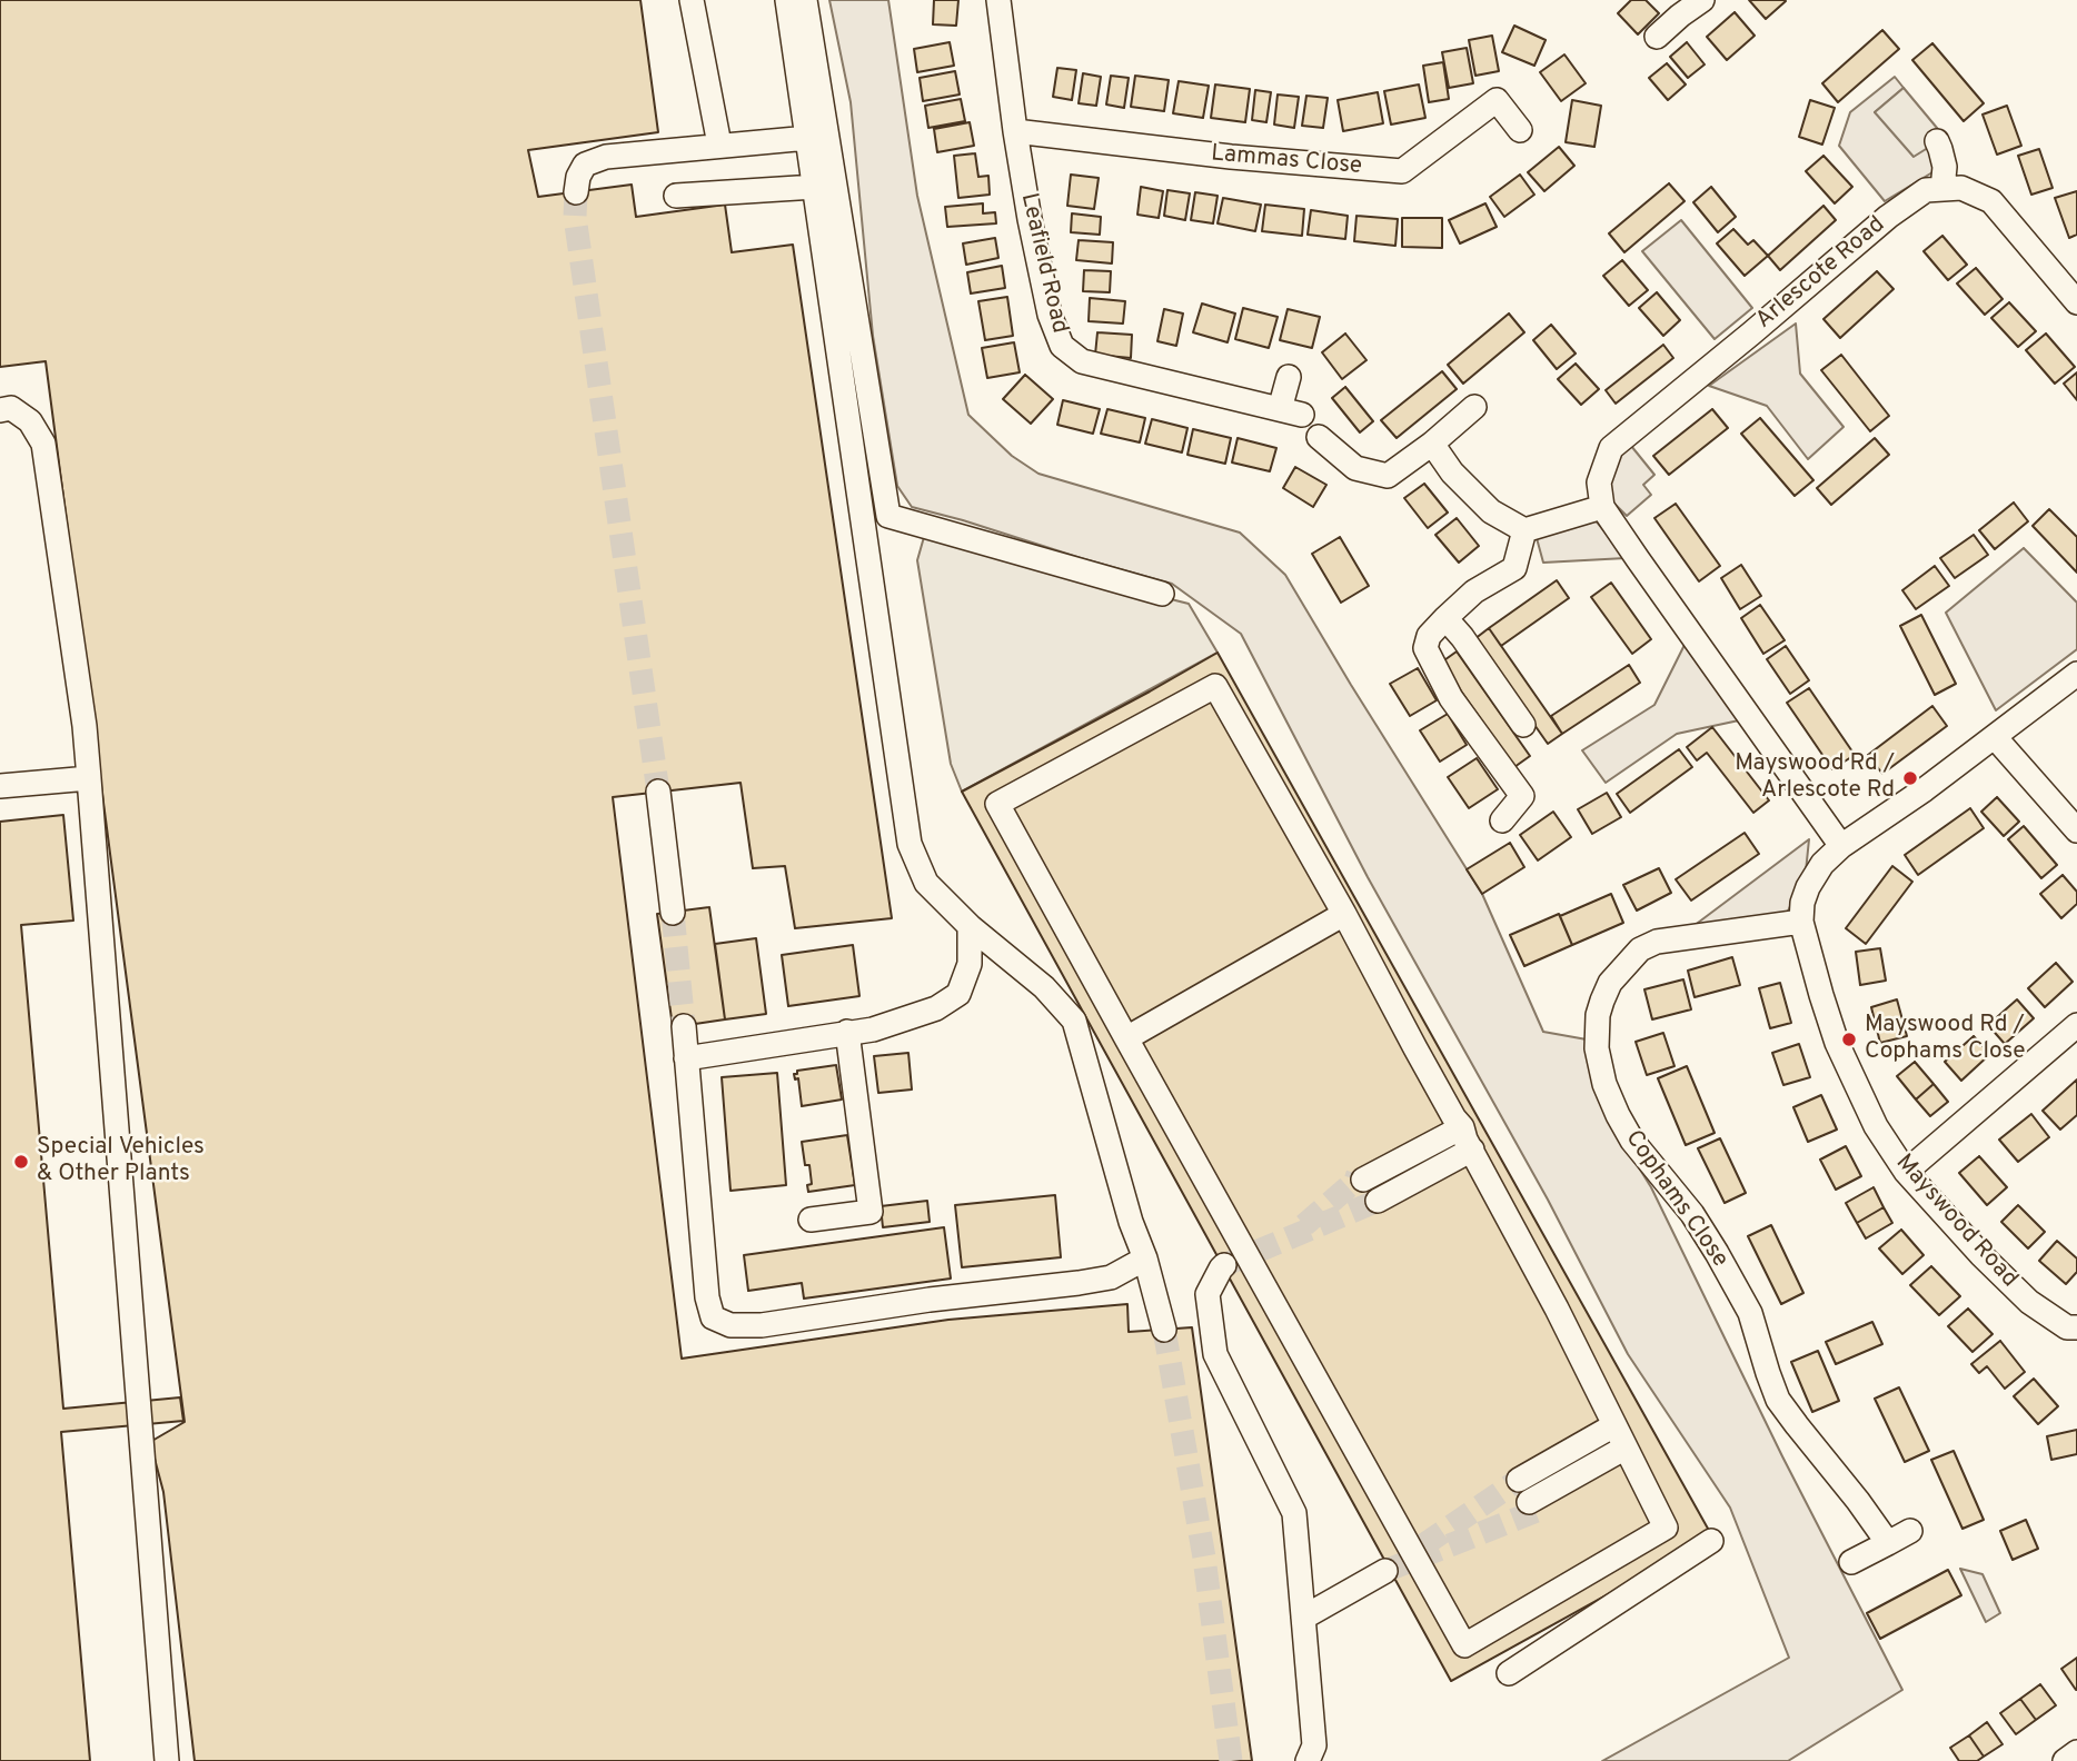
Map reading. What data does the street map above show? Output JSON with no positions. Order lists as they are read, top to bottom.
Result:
{
  "streets": {
    "street": [
      "Lammas Close",
      "Leafield Road",
      "Arlescote Road",
      "Cophams Close",
      "Mayswood Road"
    ]
  },
  "crossings": [
    ["Lammas Close", "Leafield Road"],
    ["Cophams Close", "Mayswood Road"]
  ],
  "places": ["Mayswood Rd / Arlescote Rd", "Mayswood Rd / Cophams Close", "Special Vehicles & Other Plants"]
}
